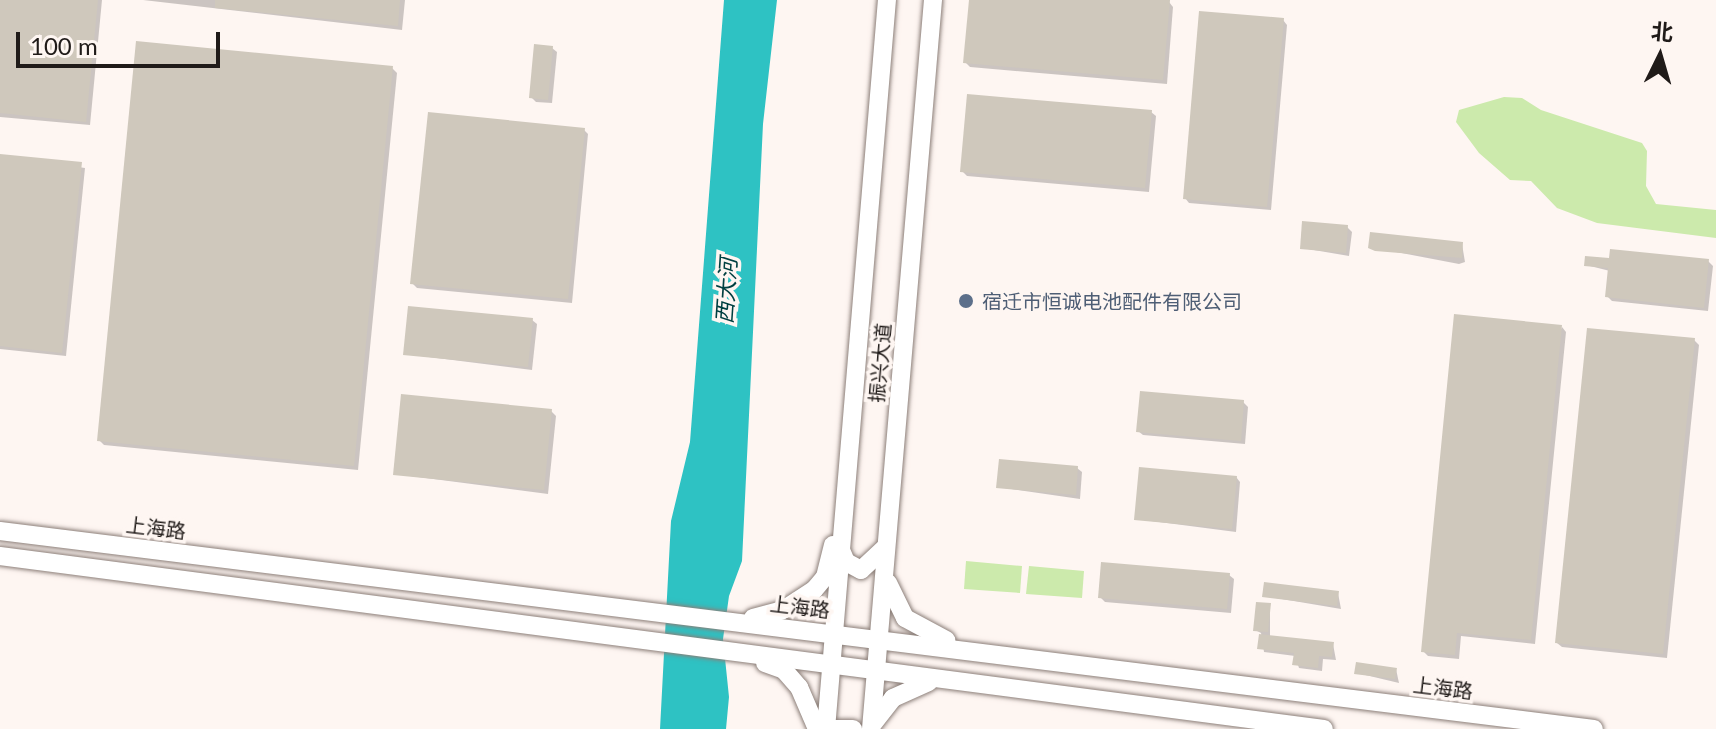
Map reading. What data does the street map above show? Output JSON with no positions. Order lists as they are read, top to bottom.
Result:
{
  "streets": {
    "main road": ["振兴大道", "上海路"]
  },
  "crossings": [
    ["振兴大道", "上海路"]
  ],
  "water": ["西大河"],
  "places": ["宿迁市恒诚电池配件有限公司"],
  "scale_bar": "100 m",
  "north": "top"
}
